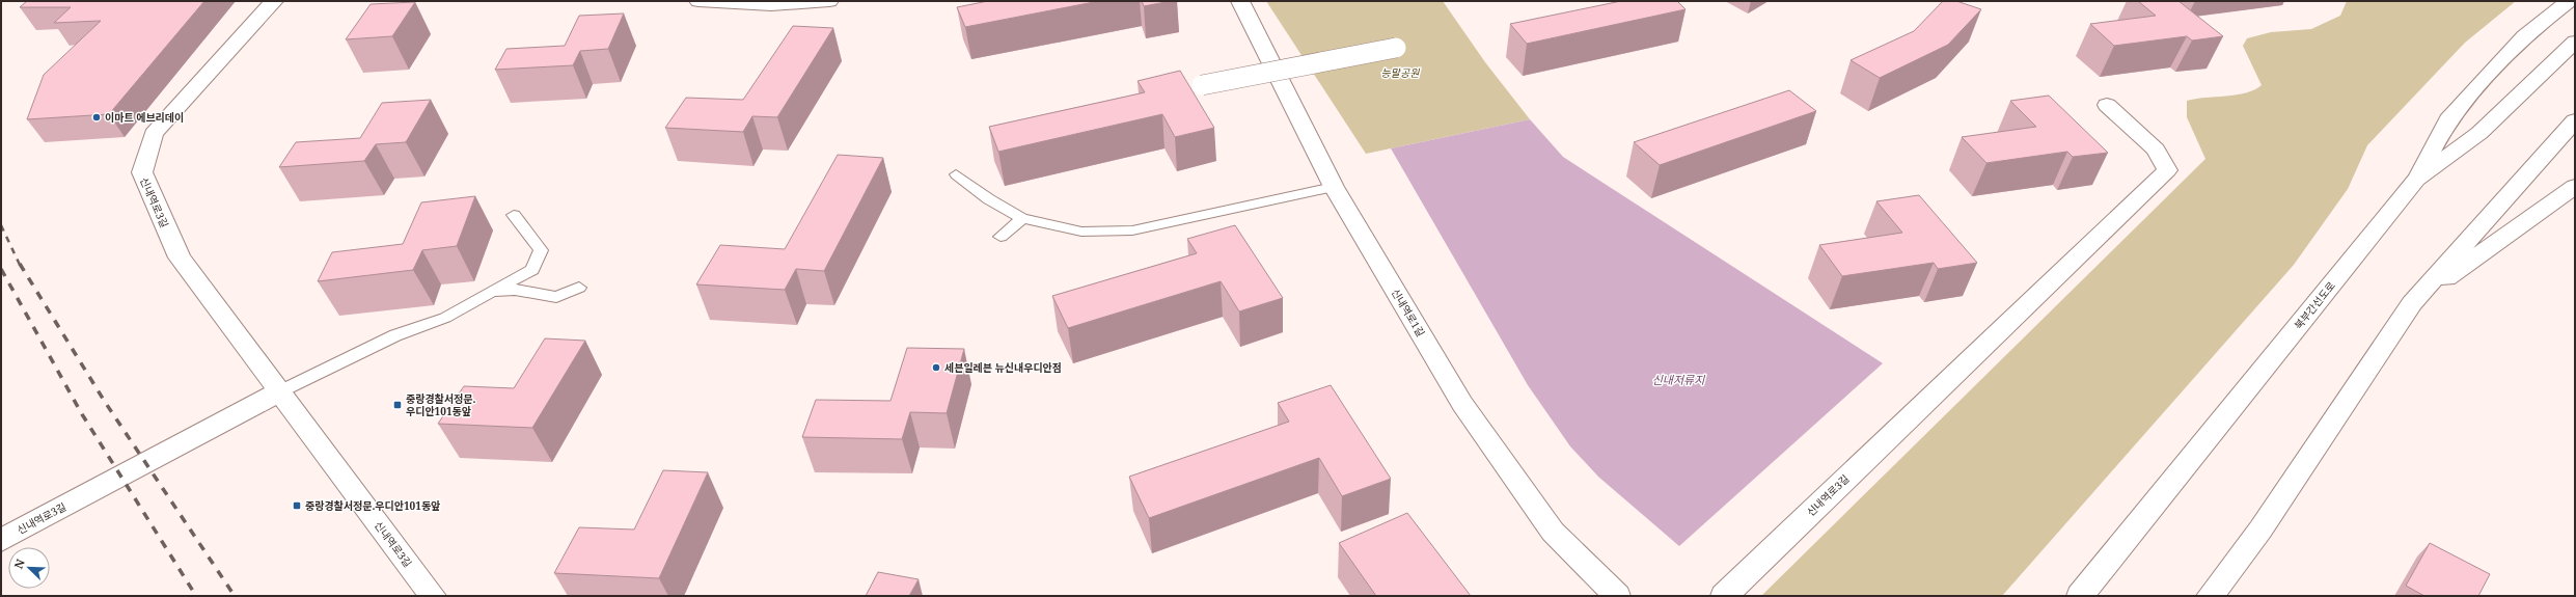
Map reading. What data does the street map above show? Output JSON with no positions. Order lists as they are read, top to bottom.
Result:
{
  "streets": {
    "main road": ["신내역로3길", "북부간선도로", "신내역로1길"]
  },
  "water": ["신내저류지"],
  "parks": ["능말공원"],
  "places": {
    "other": ["이마트 에브리데이", "세븐일레븐 뉴신내우디안점"],
    "transit": ["중랑경찰서정문. 우디안101동앞", "중랑경찰서정문.우디안101동앞"]
  },
  "north": "top left"
}
